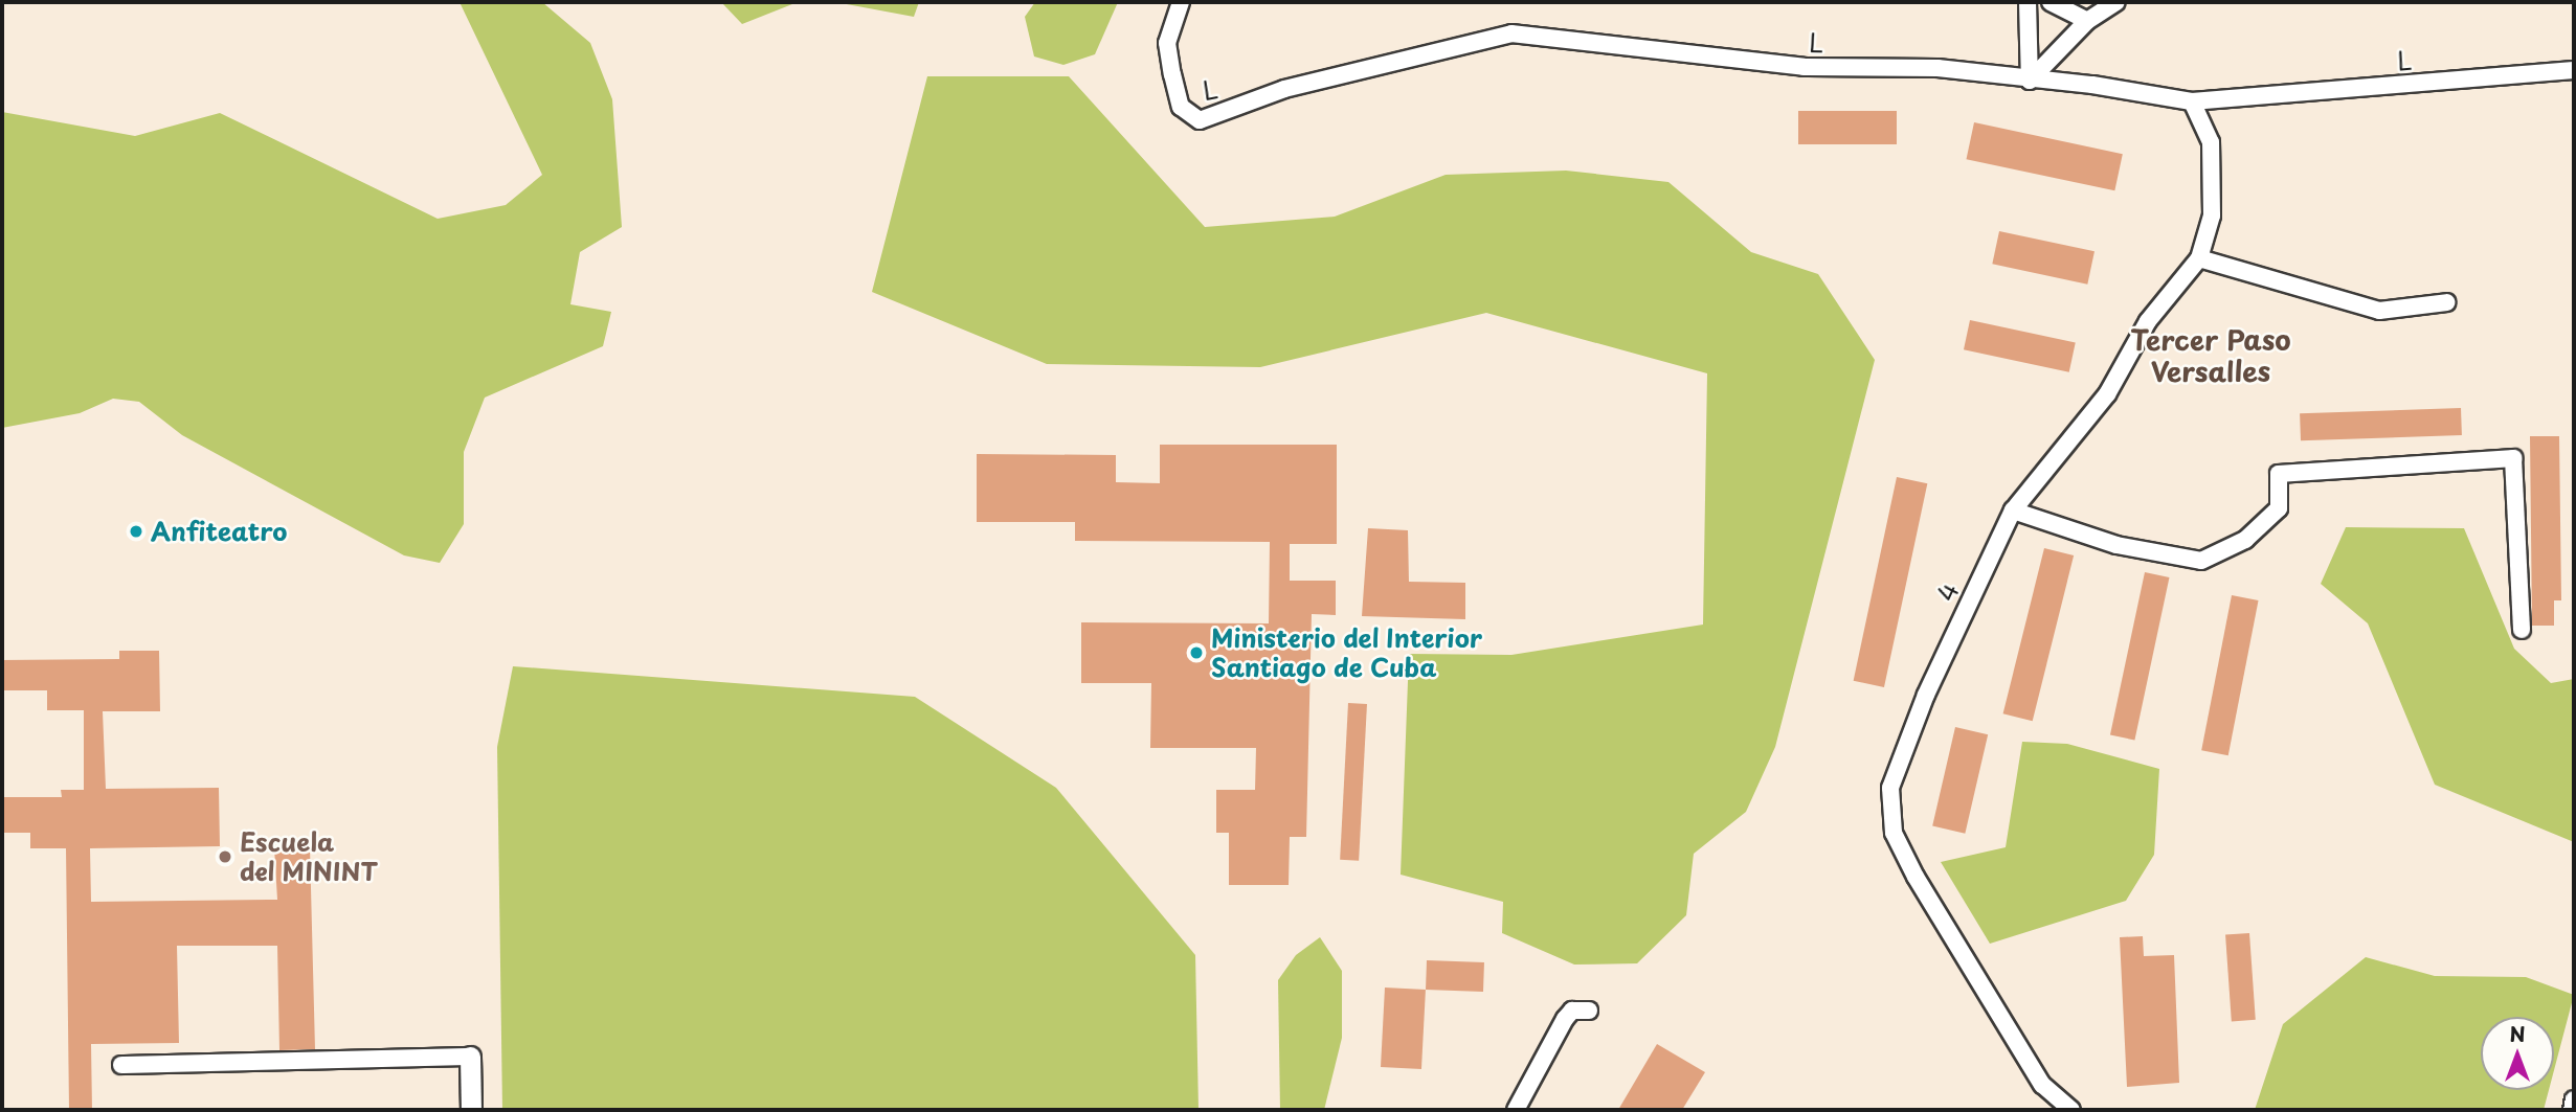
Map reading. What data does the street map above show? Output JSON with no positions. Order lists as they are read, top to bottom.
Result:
{
  "streets": {
    "street": ["L", "4"]
  },
  "crossings": [
    ["L", "4"]
  ],
  "districts": ["Tercer Paso Versalles"],
  "places": ["Anfiteatro", "Ministerio del Interior Santiago de Cuba", "Escuela del MININT"],
  "north": "top"
}
